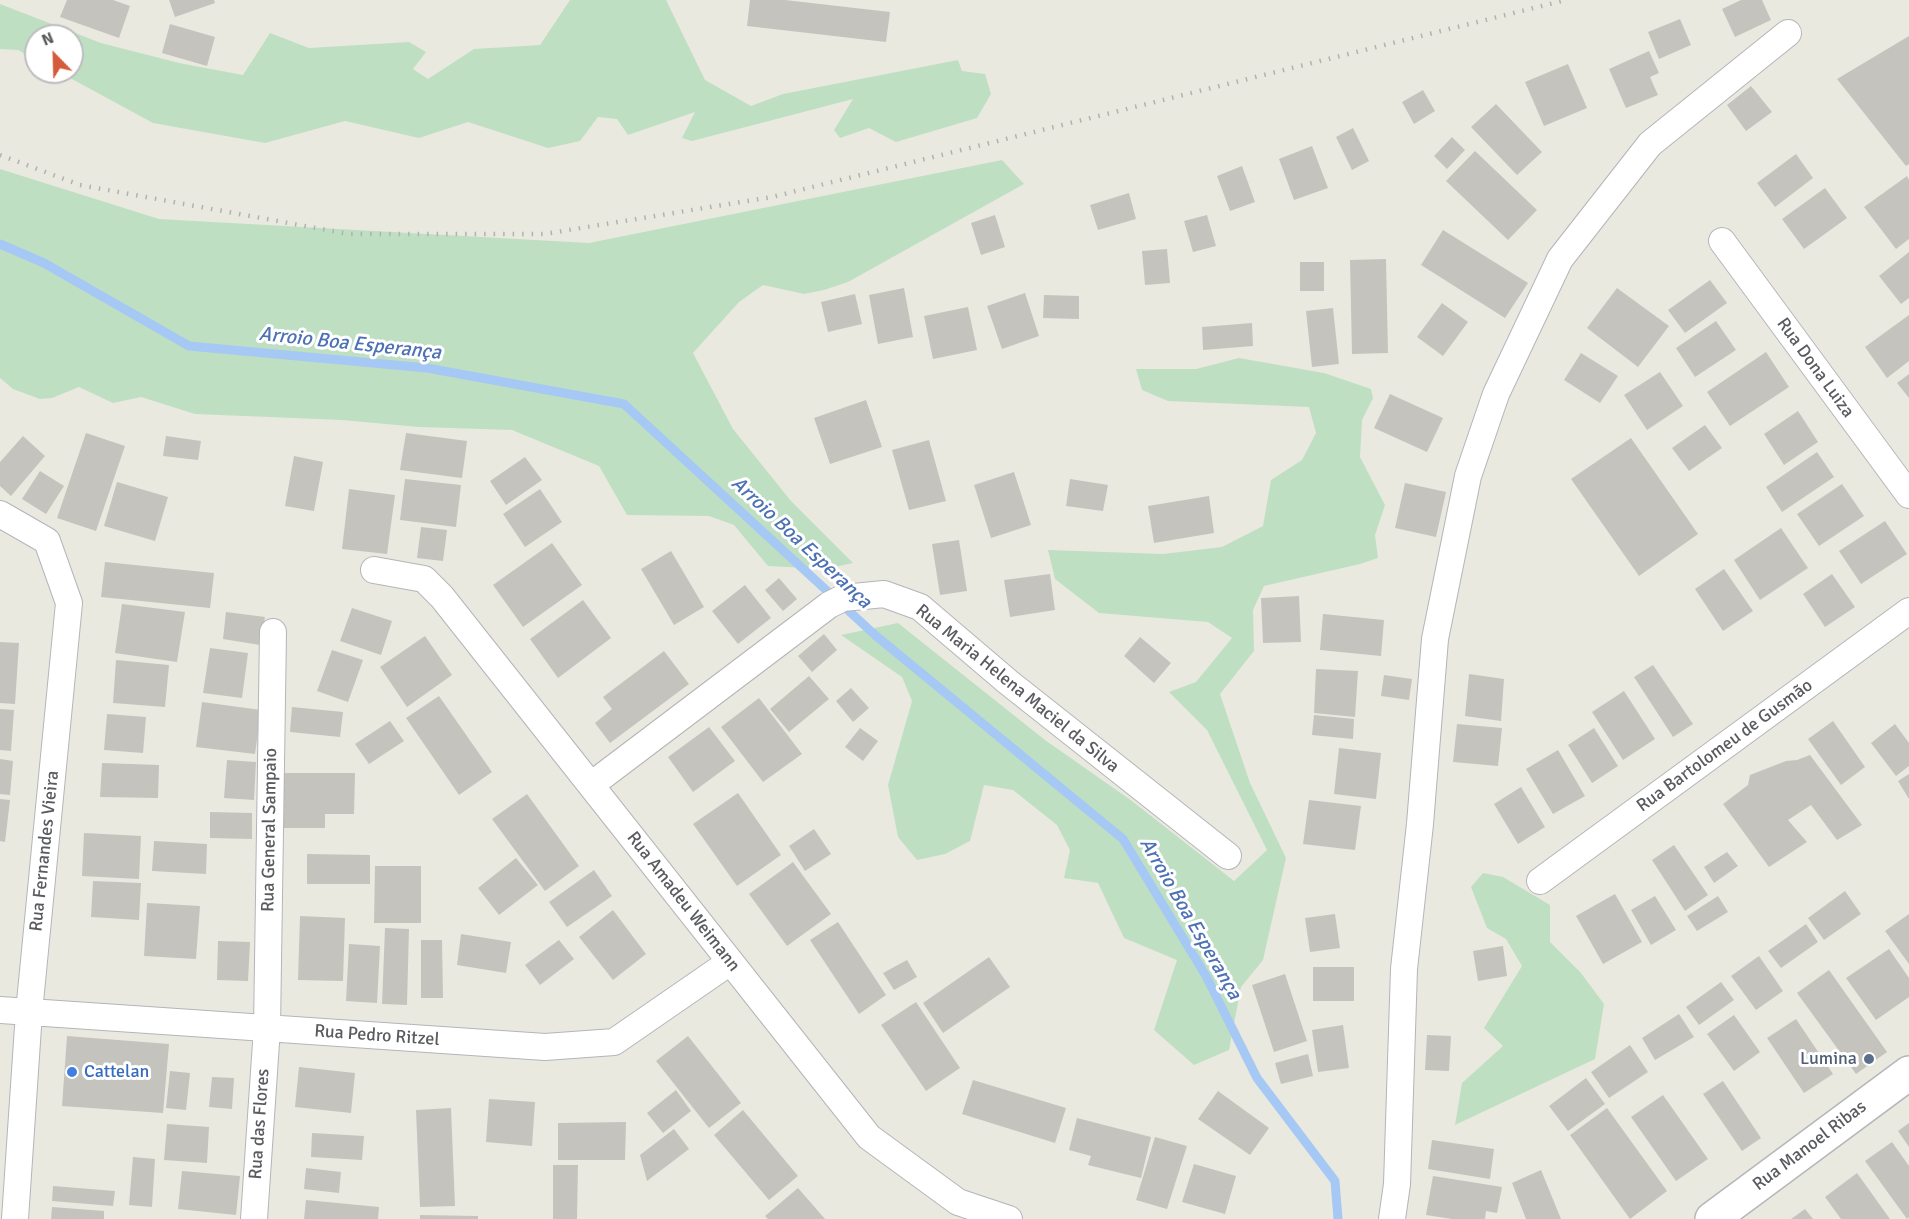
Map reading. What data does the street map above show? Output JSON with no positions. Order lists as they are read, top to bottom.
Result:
{
  "streets": {
    "street": [
      "Rua Dona Luiza",
      "Rua Maria Helena Maciel da Silva",
      "Rua Bartolomeu de Gusmão",
      "Rua General Sampaio",
      "Rua Fernandes Vieira",
      "Rua Amadeu Weimann",
      "Rua Pedro Ritzel",
      "Rua das Flores",
      "Rua Manoel Ribas"
    ]
  },
  "crossings": [
    ["Rua Maria Helena Maciel da Silva", "Rua Amadeu Weimann"],
    ["Rua General Sampaio", "Rua Pedro Ritzel"],
    ["Rua General Sampaio", "Rua das Flores"],
    ["Rua Fernandes Vieira", "Rua Pedro Ritzel"],
    ["Rua Amadeu Weimann", "Rua Pedro Ritzel"],
    ["Rua Pedro Ritzel", "Rua das Flores"]
  ],
  "water": ["Arroio Boa Esperança"],
  "places": ["Lumina", "Cattelan"],
  "north": "top left"
}
